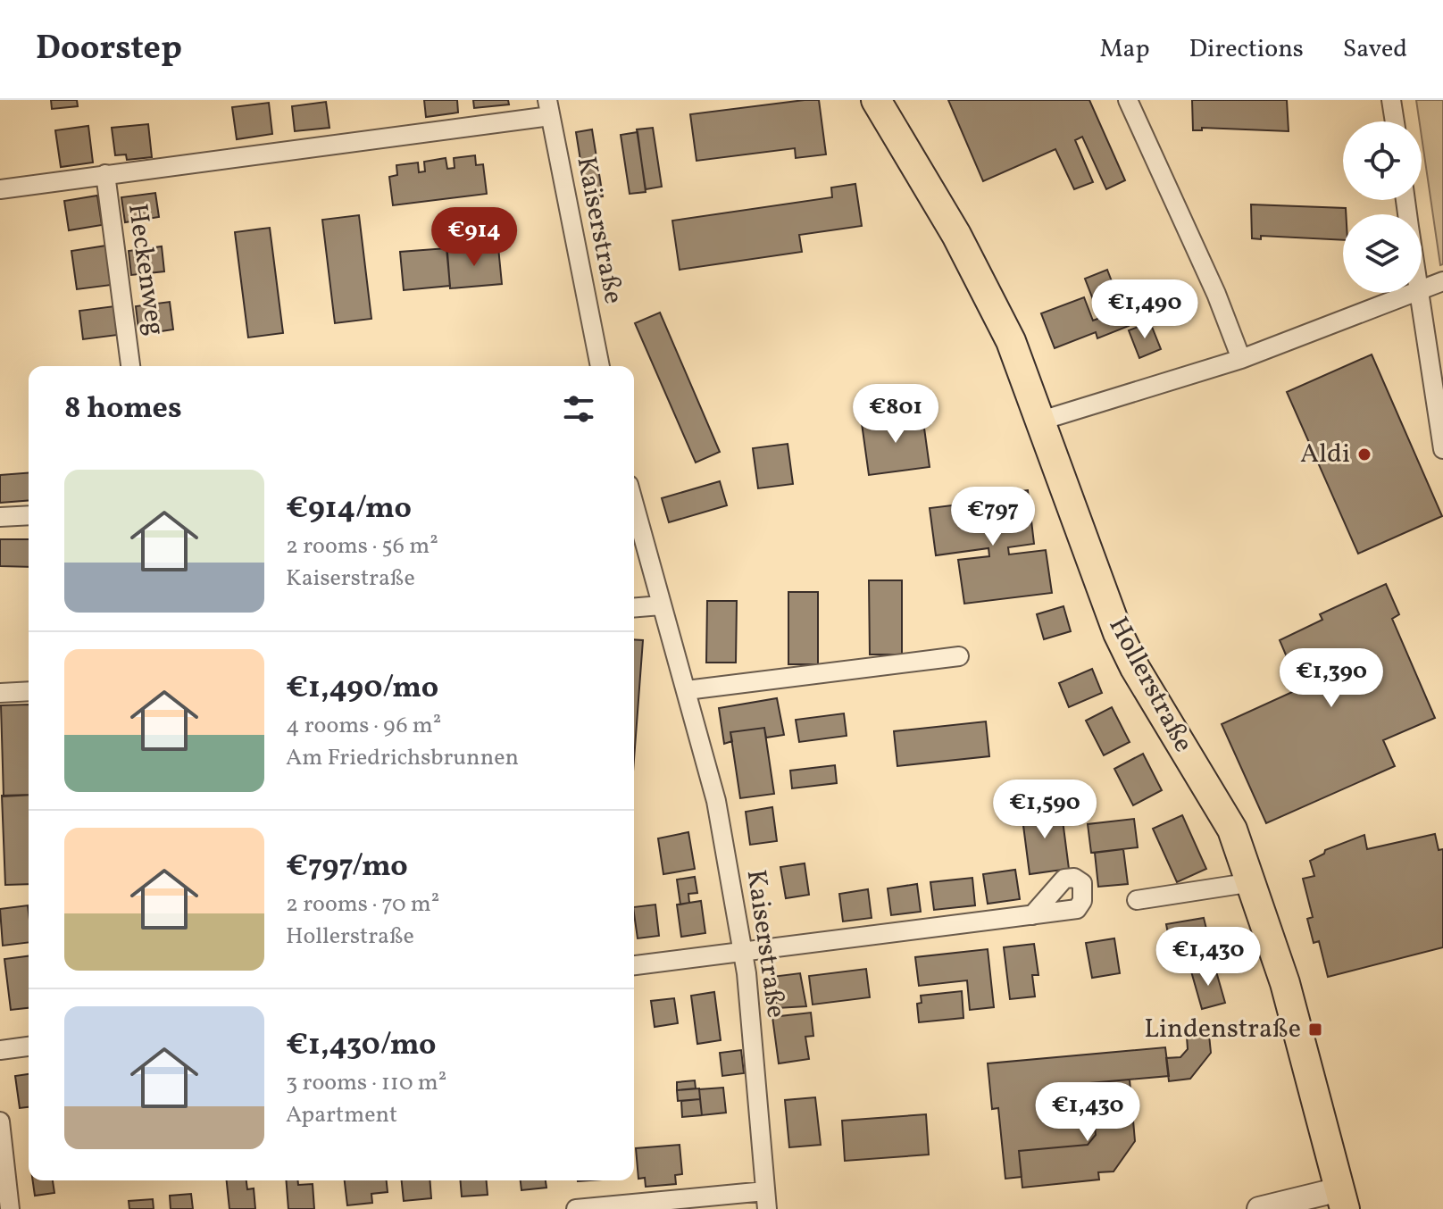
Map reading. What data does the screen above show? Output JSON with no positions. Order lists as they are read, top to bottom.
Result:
{
  "streets": {
    "main road": ["Hollerstraße"],
    "street": ["Kaiserstraße", "Heckenweg"]
  },
  "crossings": [
    ["Kaiserstraße", "Heckenweg"]
  ],
  "places": {
    "other": ["Aldi"],
    "transit": ["Lindenstraße"]
  },
  "page": {
    "header": "Doorstep",
    "nav": ["Map", "Directions", "Saved"],
    "price": [
      "€914",
      "€1,490",
      "€801",
      "€797",
      "€1,390",
      "€1,590",
      "€1,430",
      "€1,430"
    ],
    "heading": "8 homes",
    "list": [
      {
        "name": "€914/mo",
        "note": "2 rooms · 56 m² · Kaiserstraße"
      },
      {
        "name": "€1,490/mo",
        "note": "4 rooms · 96 m² · Am Friedrichsbrunnen"
      },
      {
        "name": "€797/mo",
        "note": "2 rooms · 70 m² · Hollerstraße"
      },
      {
        "name": "€1,430/mo",
        "note": "3 rooms · 110 m² · Apartment"
      }
    ]
  }
}
